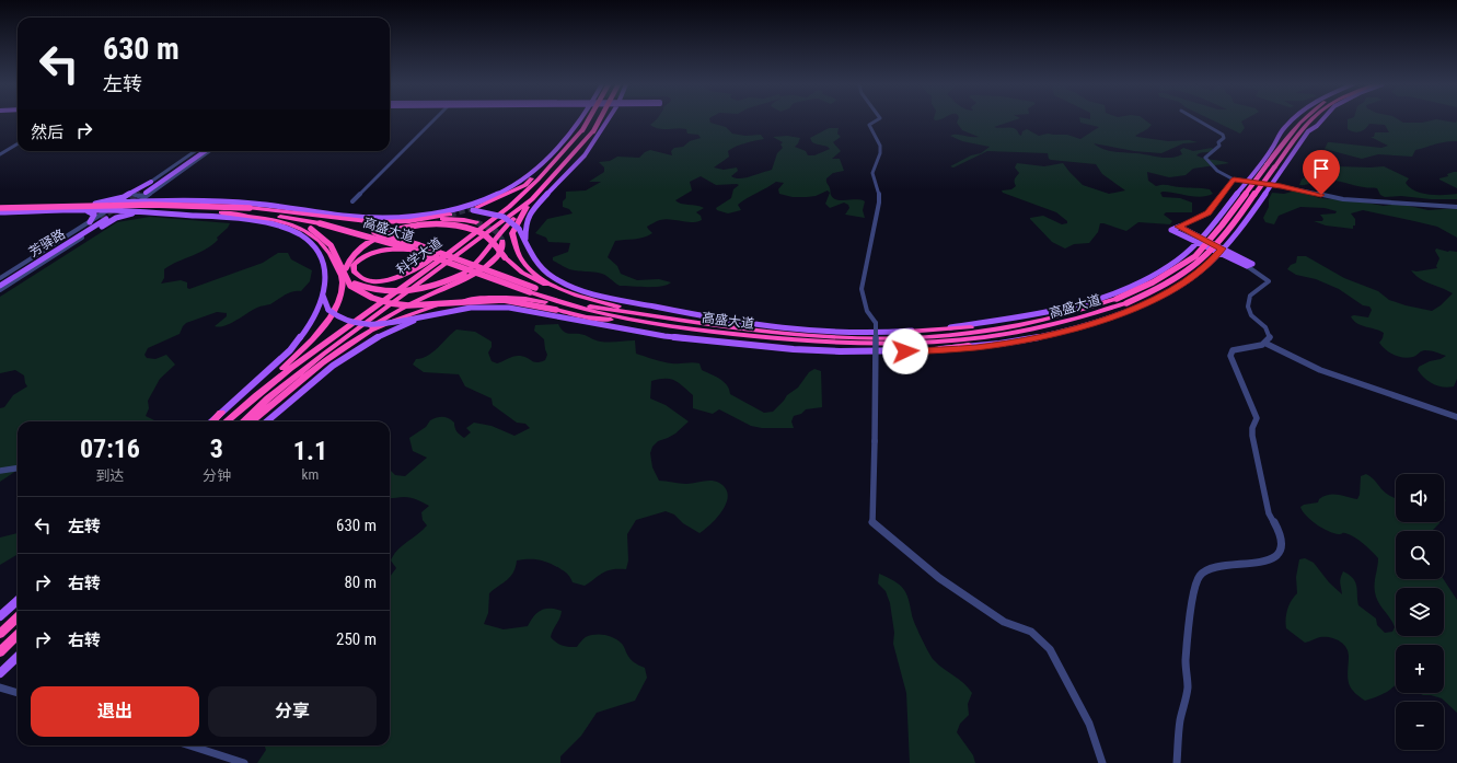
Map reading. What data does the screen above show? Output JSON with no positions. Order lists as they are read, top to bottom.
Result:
{
  "streets": {
    "highway": ["高盛大道", "科学大道"],
    "main road": ["芳驿路"]
  },
  "page": {
    "turn": ["630 m", "左转"],
    "then": "然后",
    "eta": [
      "07:16",
      "到达",
      "3",
      "分钟",
      "1.1",
      "km"
    ],
    "map_buttons": ["+", "−"],
    "list": [
      {
        "name": "左转",
        "value": "630 m"
      },
      {
        "name": "右转",
        "value": "80 m"
      },
      {
        "name": "右转",
        "value": "250 m"
      }
    ],
    "buttons": ["退出", "分享"]
  }
}
